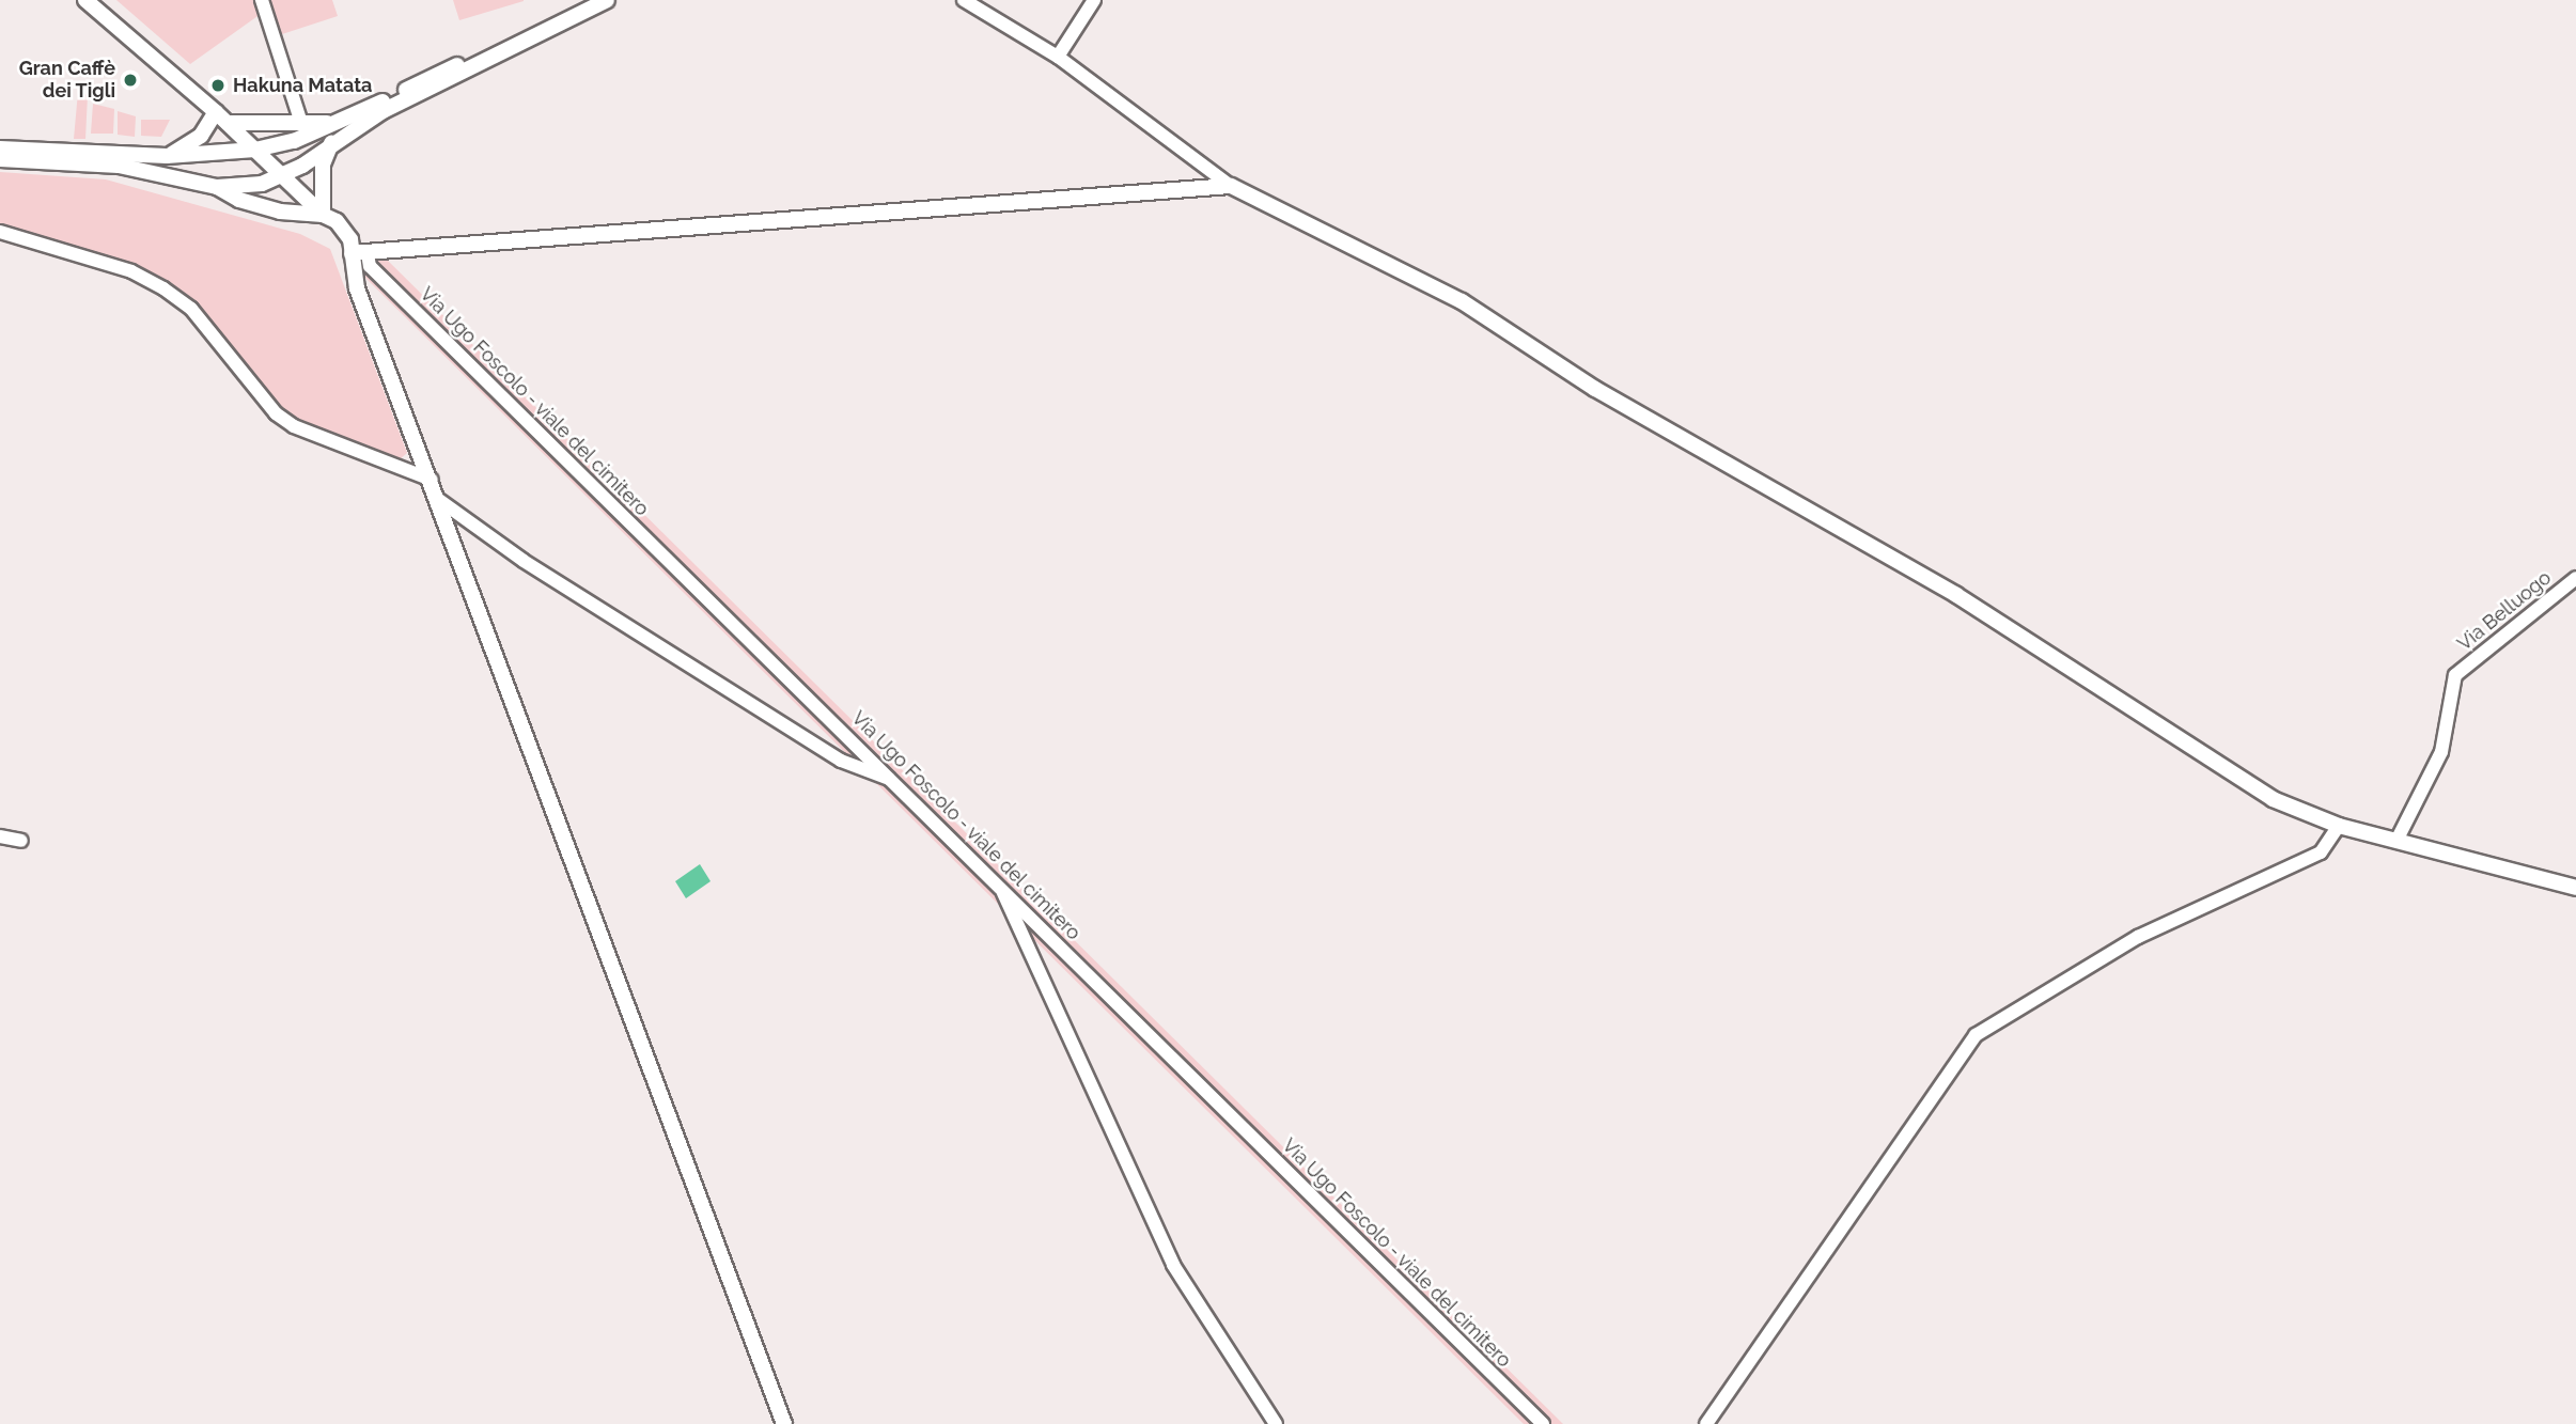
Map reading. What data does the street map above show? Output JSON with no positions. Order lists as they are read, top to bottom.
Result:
{
  "streets": {
    "street": ["Via Ugo Foscolo - viale del cimitero", "Via Belluogo"]
  },
  "places": ["Gran Caffè dei Tigli", "Hakuna Matata"]
}
